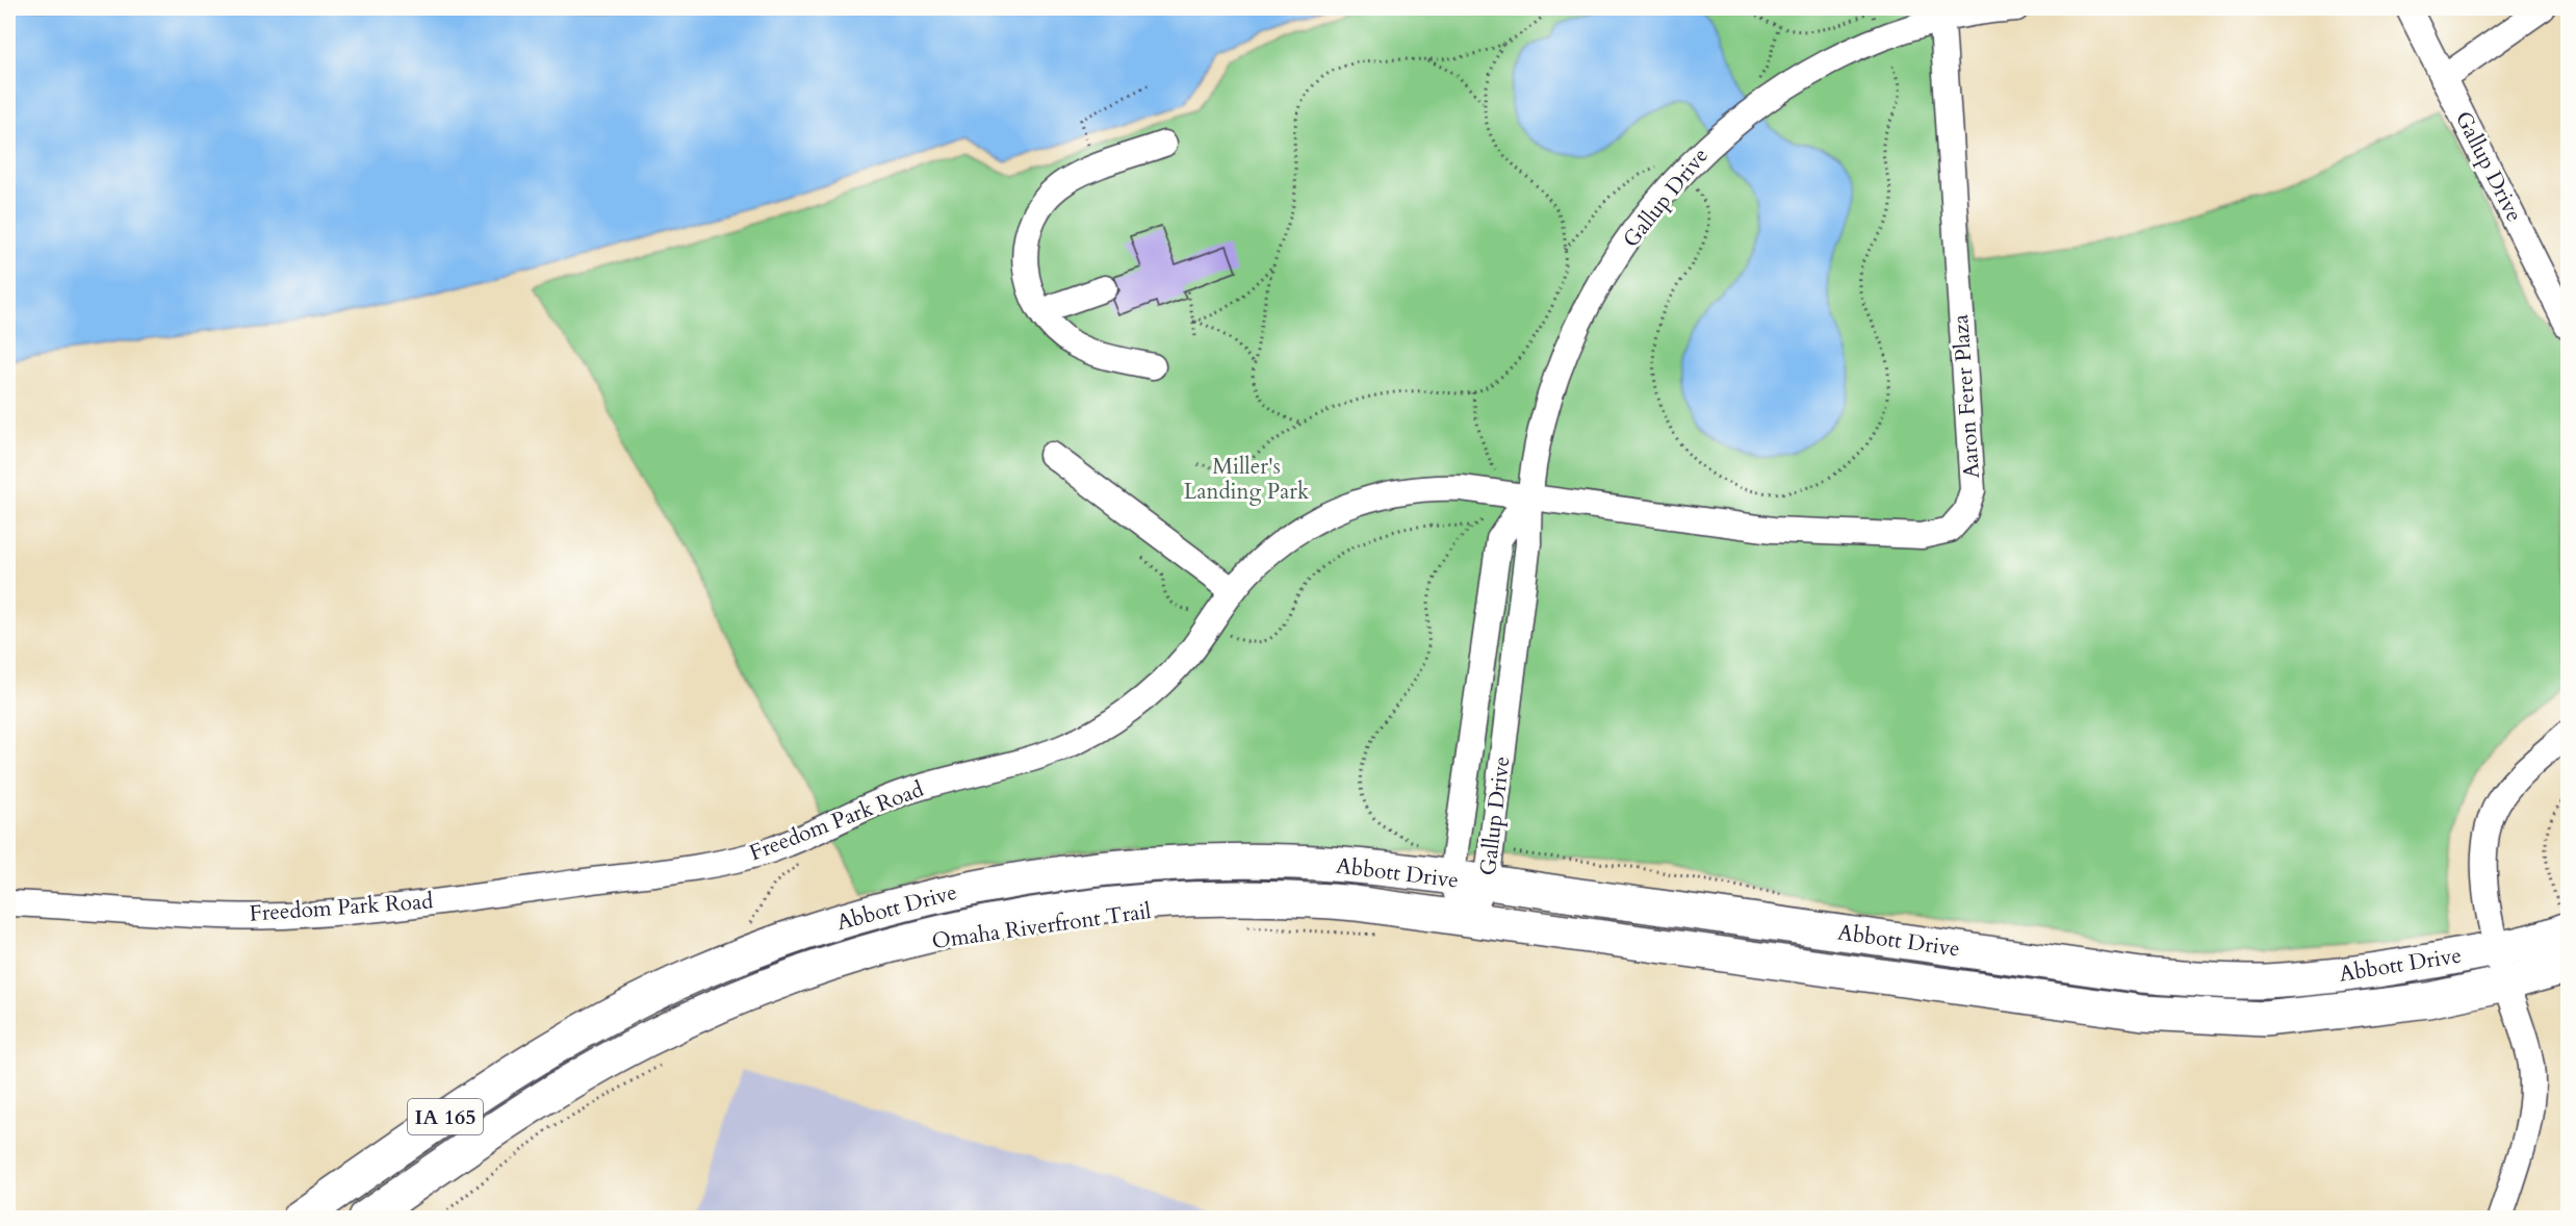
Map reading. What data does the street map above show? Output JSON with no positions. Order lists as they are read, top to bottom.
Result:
{
  "streets": {
    "highway": ["Abbott Drive", "IA 165"],
    "street": ["Gallup Drive", "Aaron Ferer Plaza", "Freedom Park Road"]
  },
  "crossings": [
    ["Gallup Drive", "Aaron Ferer Plaza"],
    ["Gallup Drive", "Freedom Park Road"],
    ["Gallup Drive", "Abbott Drive"],
    ["Aaron Ferer Plaza", "Freedom Park Road"]
  ],
  "parks": ["Miller's Landing Park"]
}
